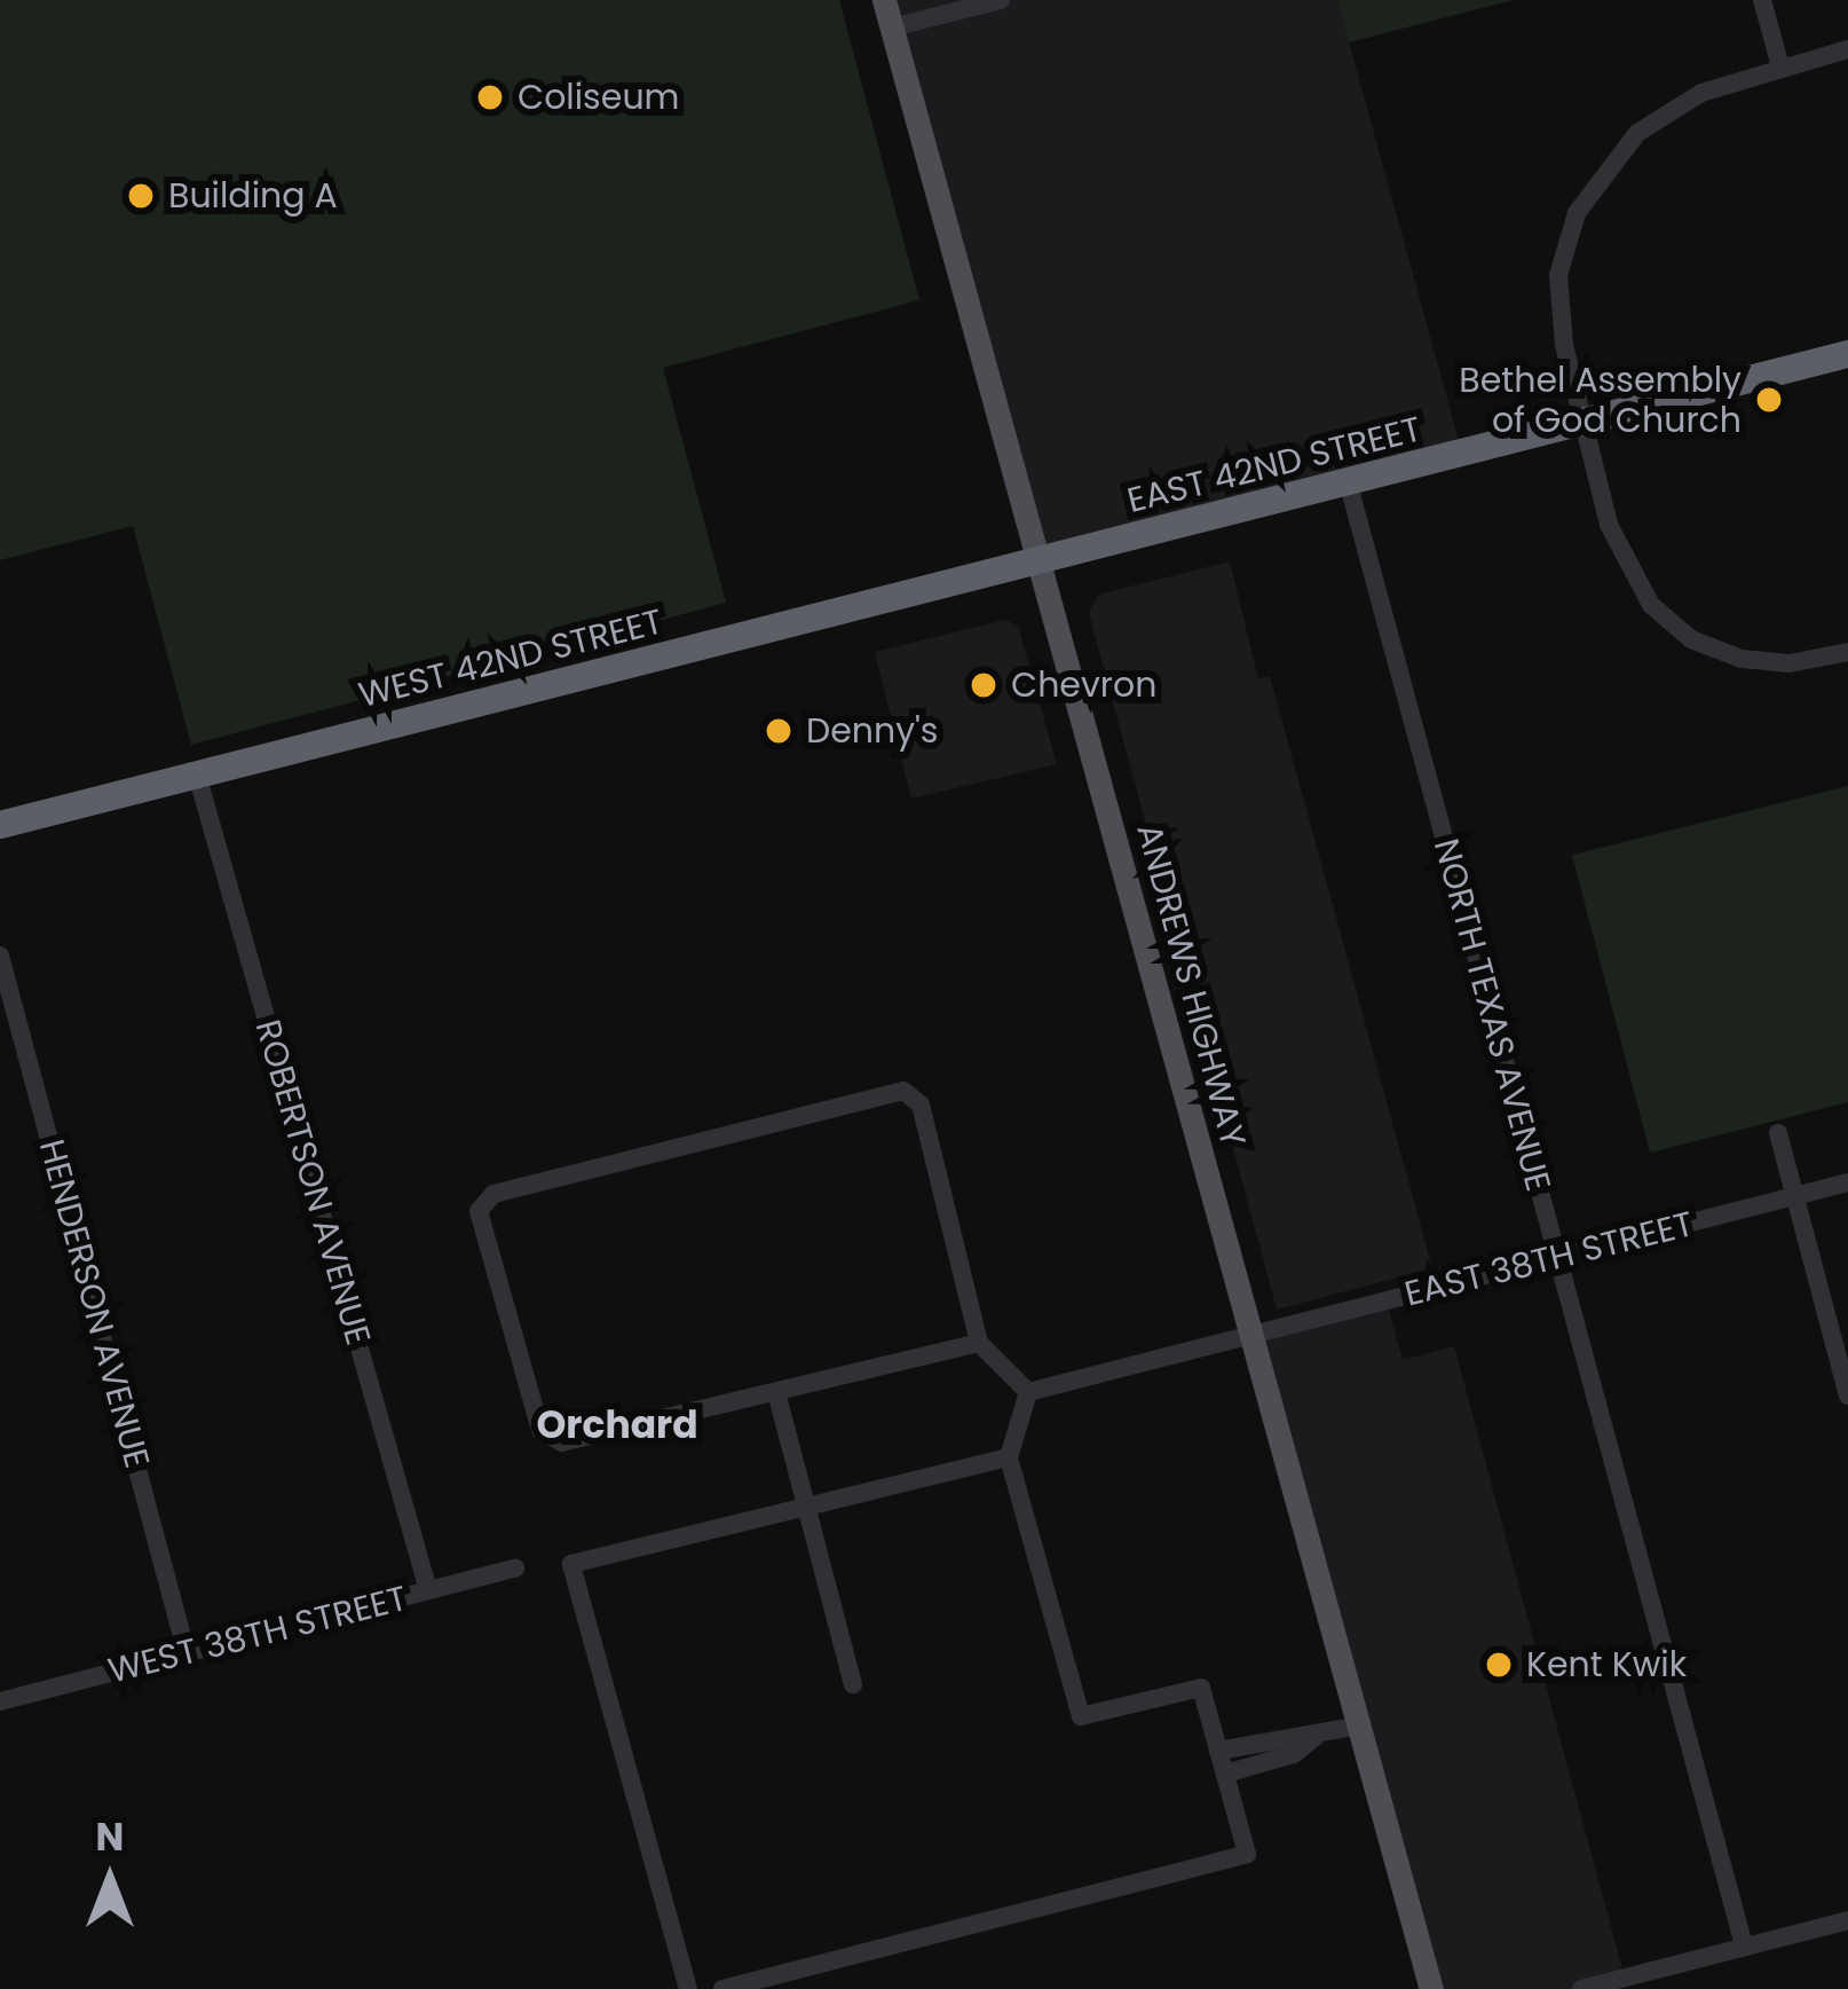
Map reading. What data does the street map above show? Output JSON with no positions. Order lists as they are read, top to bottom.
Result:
{
  "streets": {
    "highway": ["EAST 42ND STREET", "WEST 42ND STREET"],
    "main road": ["ANDREWS HIGHWAY"],
    "street": [
      "NORTH TEXAS AVENUE",
      "ROBERTSON AVENUE",
      "EAST 38TH STREET",
      "HENDERSON AVENUE",
      "WEST 38TH STREET"
    ]
  },
  "crossings": [
    ["EAST 42ND STREET", "WEST 42ND STREET"],
    ["EAST 42ND STREET", "ANDREWS HIGHWAY"],
    ["EAST 42ND STREET", "NORTH TEXAS AVENUE"],
    ["WEST 42ND STREET", "ANDREWS HIGHWAY"],
    ["WEST 42ND STREET", "ROBERTSON AVENUE"],
    ["ANDREWS HIGHWAY", "EAST 38TH STREET"],
    ["NORTH TEXAS AVENUE", "EAST 38TH STREET"],
    ["ROBERTSON AVENUE", "WEST 38TH STREET"],
    ["HENDERSON AVENUE", "WEST 38TH STREET"]
  ],
  "districts": ["Orchard"],
  "places": [
    "Coliseum",
    "Building A",
    "Bethel Assembly of God Church",
    "Chevron",
    "Denny's",
    "Kent Kwik"
  ],
  "north": "top"
}
